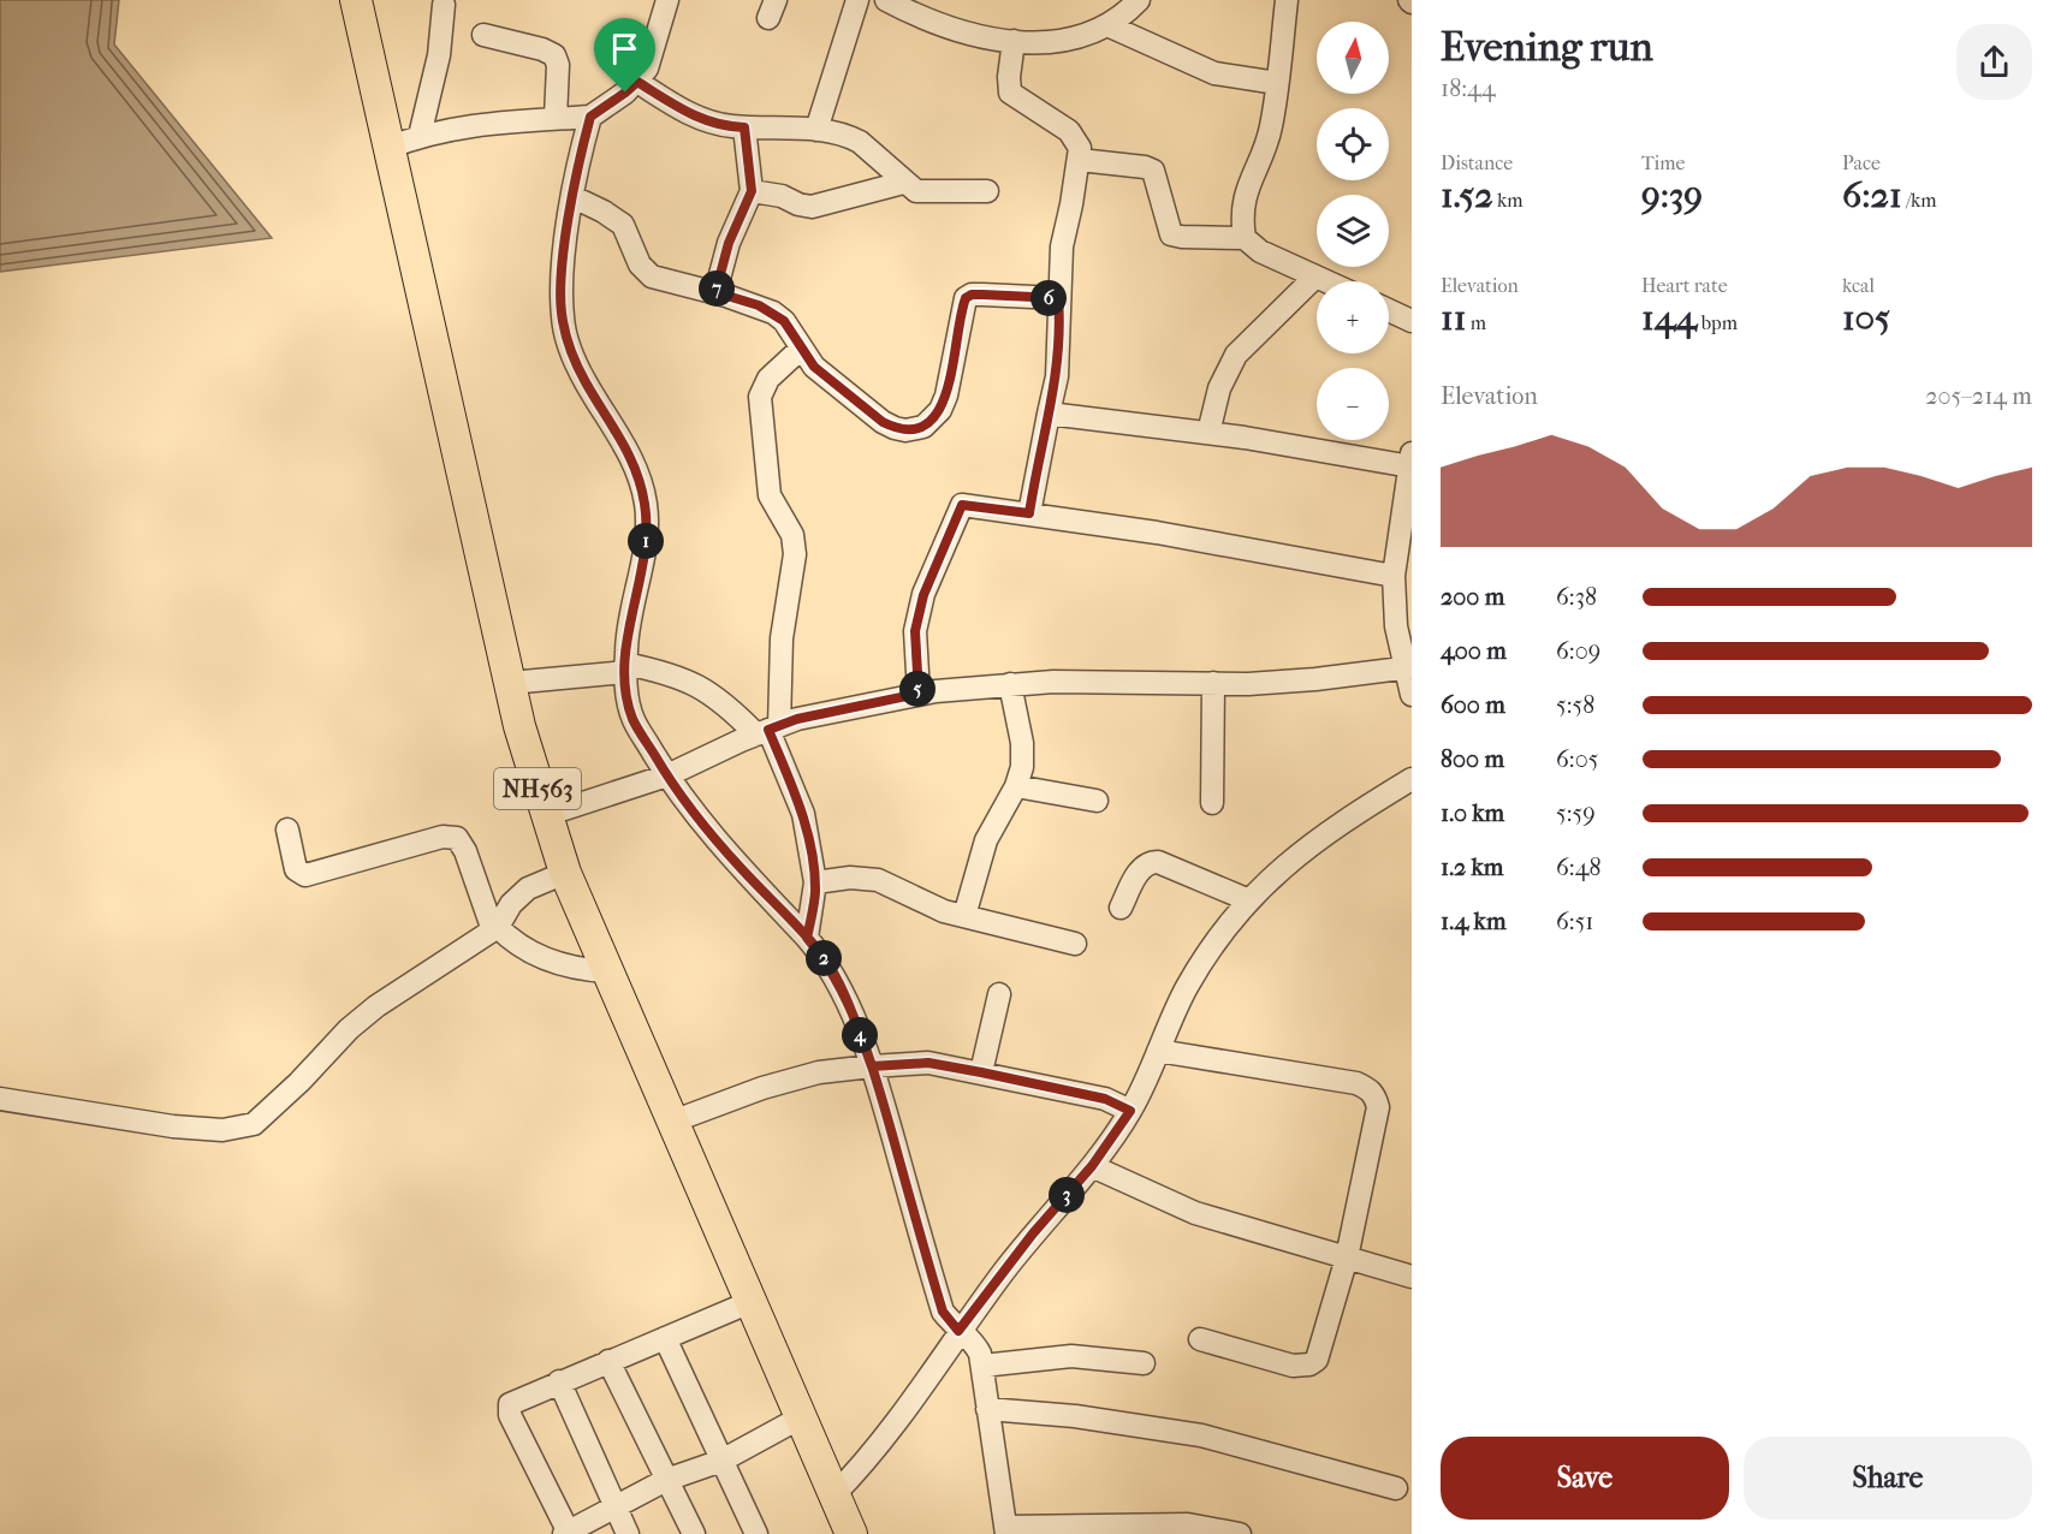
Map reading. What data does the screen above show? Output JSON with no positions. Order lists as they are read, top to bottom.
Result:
{
  "streets": {
    "highway": ["NH563"]
  },
  "north": "top",
  "page": {
    "heading": ["Evening run", "18:44"],
    "map_buttons": ["+", "−"],
    "stats": [
      ["Distance", "1.52 km"],
      ["Time", "9:39"],
      ["Pace", "6:21 /km"],
      ["Elevation", "11 m"],
      ["Heart rate", "144 bpm"],
      ["kcal", "105"]
    ],
    "pins": [
      "7",
      "6",
      "1",
      "5",
      "2",
      "4",
      "3"
    ],
    "chart": ["Elevation", "205–214 m"],
    "list": [
      {
        "name": "200 m",
        "note": "6:38"
      },
      {
        "name": "400 m",
        "note": "6:09"
      },
      {
        "name": "600 m",
        "note": "5:58"
      },
      {
        "name": "800 m",
        "note": "6:05"
      },
      {
        "name": "1.0 km",
        "note": "5:59"
      },
      {
        "name": "1.2 km",
        "note": "6:48"
      },
      {
        "name": "1.4 km",
        "note": "6:51"
      }
    ],
    "buttons": ["Save", "Share"]
  }
}
